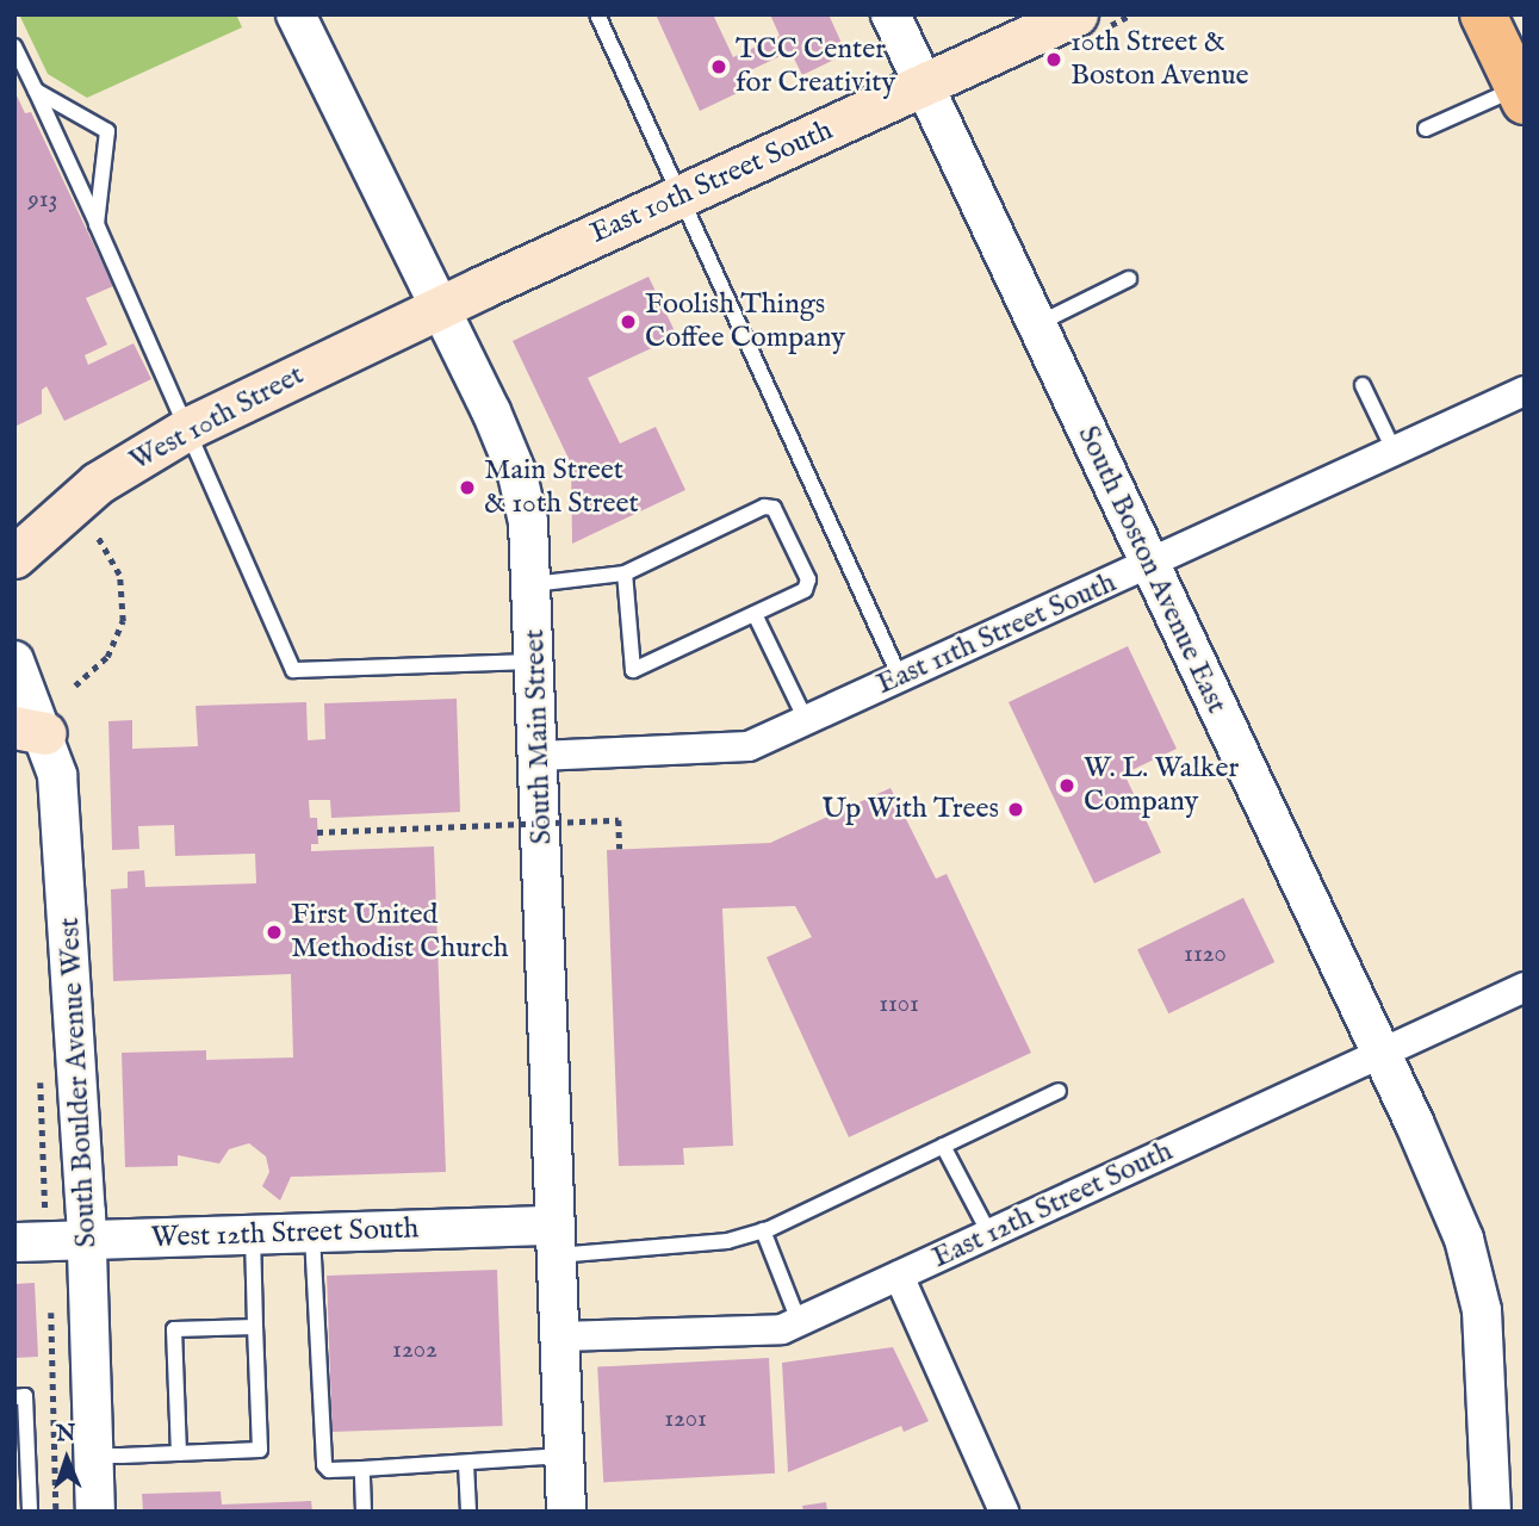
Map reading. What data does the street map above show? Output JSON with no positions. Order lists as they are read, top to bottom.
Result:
{
  "streets": {
    "main road": ["East 10th Street South", "West 10th Street"],
    "street": [
      "South Boston Avenue East",
      "East 11th Street South",
      "South Main Street",
      "South Boulder Avenue West",
      "East 12th Street South",
      "West 12th Street South"
    ]
  },
  "crossings": [
    ["East 10th Street South", "West 10th Street"],
    ["East 10th Street South", "South Boston Avenue East"],
    ["East 10th Street South", "South Main Street"],
    ["West 10th Street", "South Main Street"],
    ["South Boston Avenue East", "East 11th Street South"],
    ["South Boston Avenue East", "East 12th Street South"],
    ["East 11th Street South", "South Main Street"],
    ["South Main Street", "East 12th Street South"],
    ["South Main Street", "West 12th Street South"],
    ["South Boulder Avenue West", "West 12th Street South"]
  ],
  "places": [
    "10th Street & Boston Avenue",
    "TCC Center for Creativity",
    "Foolish Things Coffee Company",
    "Main Street & 10th Street",
    "W. L. Walker Company",
    "Up With Trees",
    "First United Methodist Church"
  ],
  "house_numbers": [
    "913",
    "1120",
    "1101",
    "1202",
    "1201"
  ],
  "north": "top"
}
